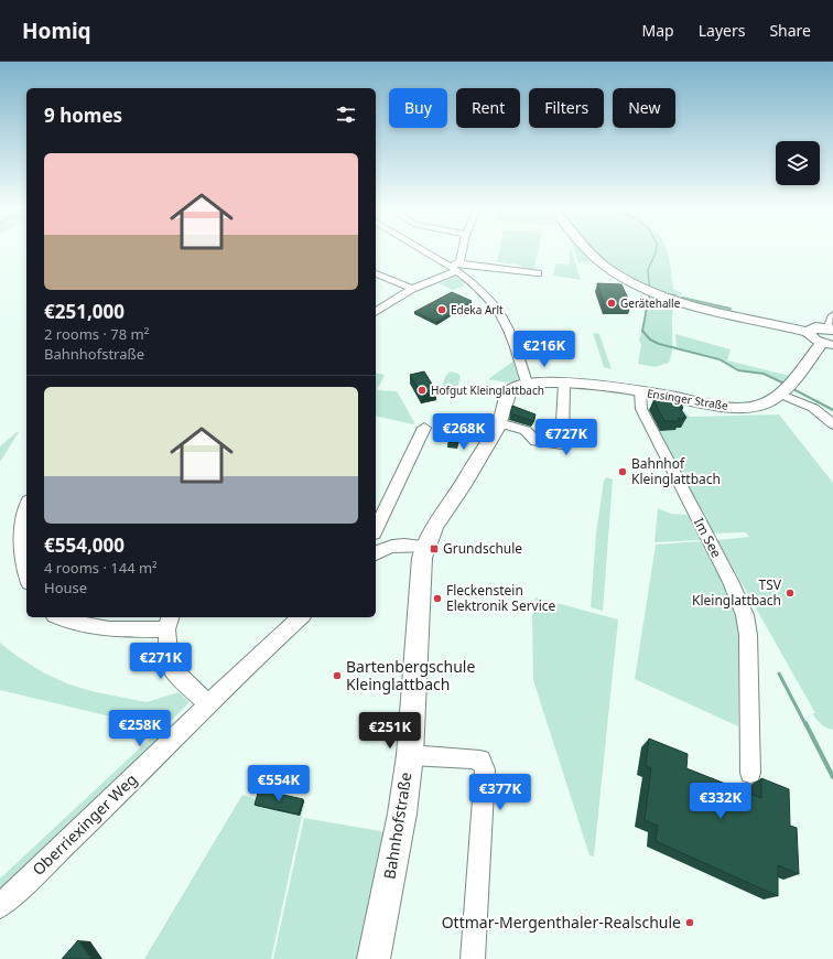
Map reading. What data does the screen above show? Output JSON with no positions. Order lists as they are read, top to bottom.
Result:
{
  "streets": {
    "main road": ["Ensinger Straße", "Bahnhofstraße"],
    "street": ["Im See", "Oberriexinger Weg"]
  },
  "crossings": [
    ["Ensinger Straße", "Im See"],
    ["Ensinger Straße", "Bahnhofstraße"]
  ],
  "places": {
    "other": [
      "Gerätehalle",
      "Edeka Arlt",
      "Hofgut Kleinglattbach",
      "Bahnhof Kleinglattbach",
      "TSV Kleinglattbach",
      "Fleckenstein Elektronik Service",
      "Bartenbergschule Kleinglattbach",
      "Ottmar-Mergenthaler-Realschule"
    ],
    "transit": ["Grundschule"]
  },
  "page": {
    "header": "Homiq",
    "nav": ["Map", "Layers", "Share"],
    "chip": [
      "Buy",
      "Rent",
      "Filters",
      "New"
    ],
    "heading": "9 homes",
    "list": [
      {
        "name": "€251,000",
        "note": "2 rooms · 78 m² · Bahnhofstraße"
      },
      {
        "name": "€554,000",
        "note": "4 rooms · 144 m² · House"
      }
    ],
    "price": [
      "€216K",
      "€268K",
      "€727K",
      "€271K",
      "€258K",
      "€251K",
      "€554K",
      "€377K",
      "€332K"
    ]
  }
}
